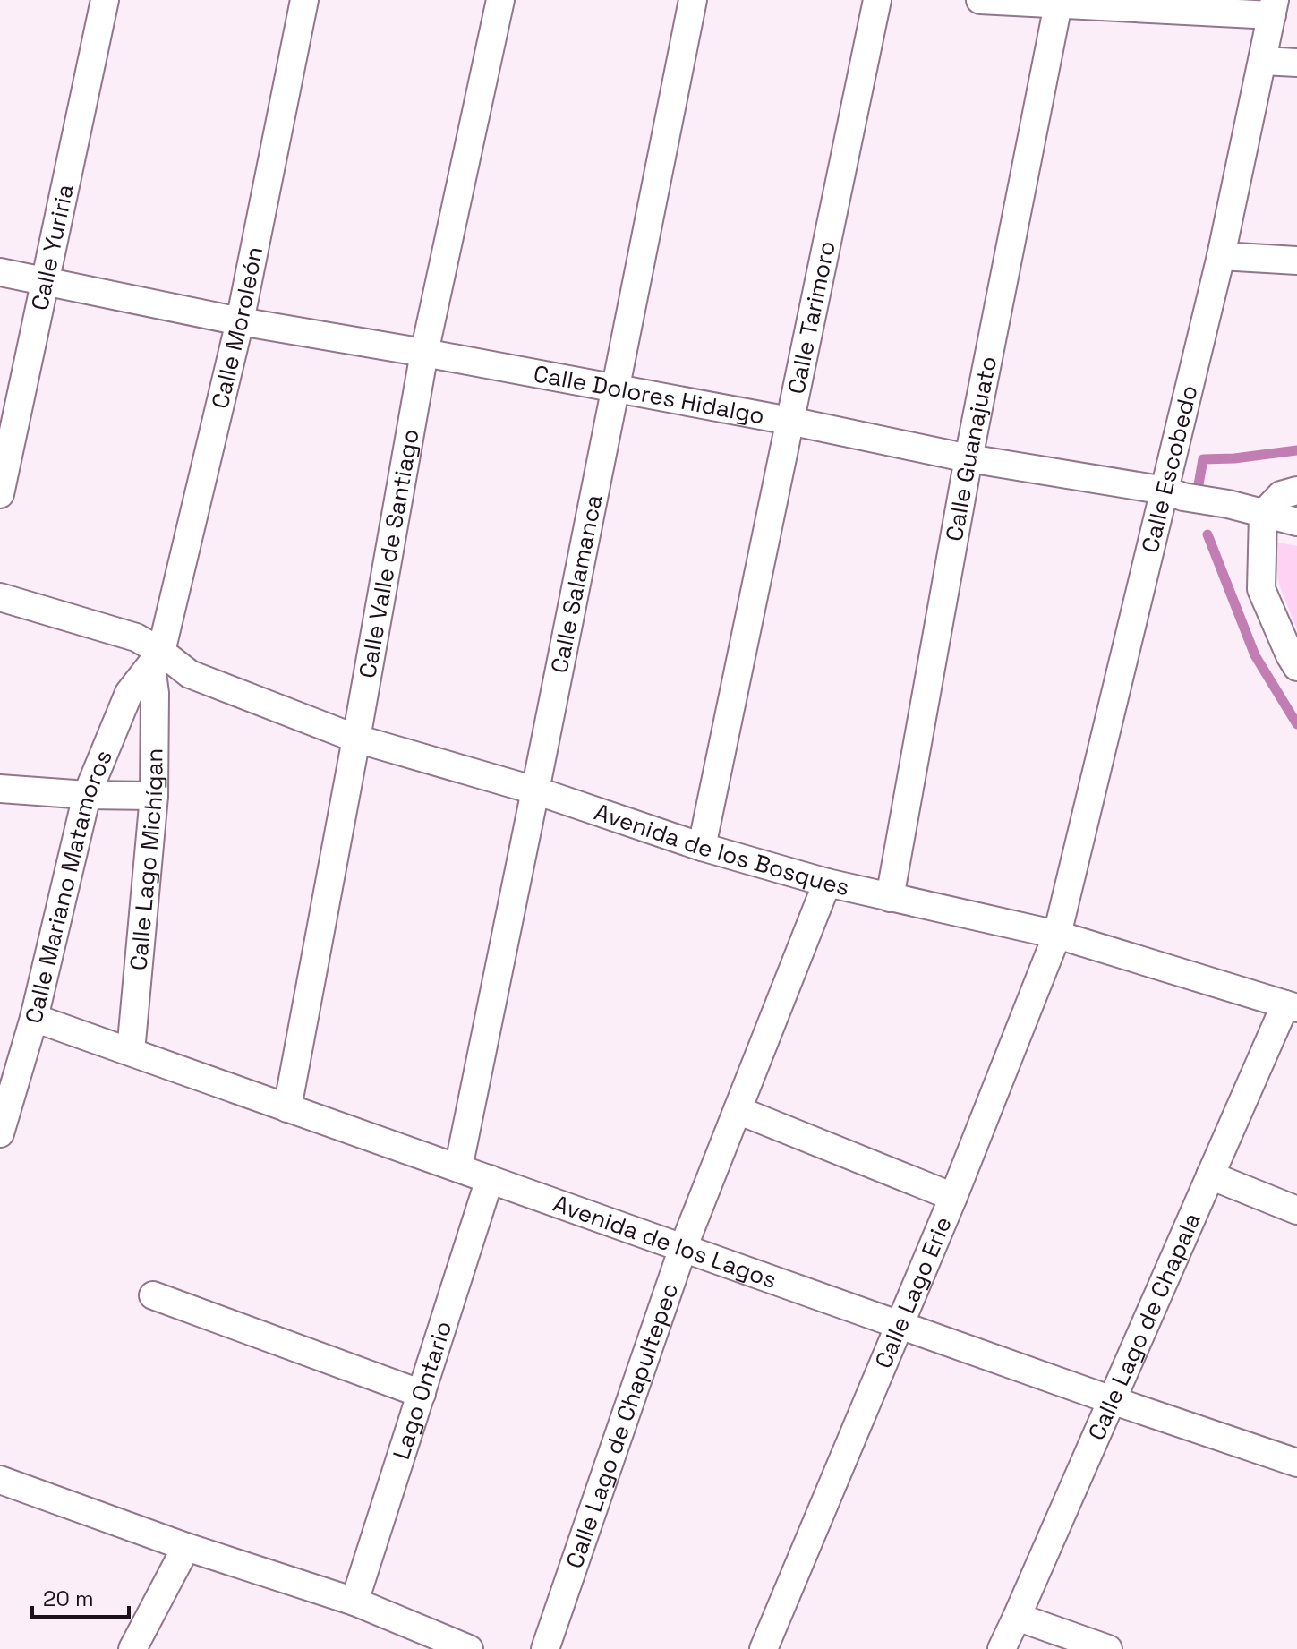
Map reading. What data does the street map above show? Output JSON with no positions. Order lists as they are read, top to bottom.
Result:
{
  "streets": {
    "street": [
      "Calle Yuriria",
      "Calle Tarimoro",
      "Calle Moroleón",
      "Calle Dolores Hidalgo",
      "Calle Guanajuato",
      "Calle Escobedo",
      "Calle Valle de Santiago",
      "Calle Salamanca",
      "Avenida de los Bosques",
      "Calle Lago Michígan",
      "Calle Mariano Matamoros",
      "Avenida de los Lagos",
      "Calle Lago Erie",
      "Calle Lago de Chapala",
      "Lago Ontario",
      "Calle Lago de Chapultepec"
    ]
  },
  "crossings": [
    ["Calle Yuriria", "Calle Dolores Hidalgo"],
    ["Calle Tarimoro", "Calle Dolores Hidalgo"],
    ["Calle Tarimoro", "Avenida de los Bosques"],
    ["Calle Moroleón", "Calle Dolores Hidalgo"],
    ["Calle Moroleón", "Avenida de los Bosques"],
    ["Calle Moroleón", "Calle Lago Michígan"],
    ["Calle Moroleón", "Calle Mariano Matamoros"],
    ["Calle Dolores Hidalgo", "Calle Guanajuato"],
    ["Calle Dolores Hidalgo", "Calle Escobedo"],
    ["Calle Dolores Hidalgo", "Calle Valle de Santiago"],
    ["Calle Dolores Hidalgo", "Calle Salamanca"],
    ["Calle Guanajuato", "Avenida de los Bosques"],
    ["Calle Escobedo", "Avenida de los Bosques"],
    ["Calle Escobedo", "Calle Lago Erie"],
    ["Calle Valle de Santiago", "Avenida de los Bosques"],
    ["Calle Valle de Santiago", "Avenida de los Lagos"],
    ["Calle Salamanca", "Avenida de los Bosques"],
    ["Calle Salamanca", "Avenida de los Lagos"],
    ["Avenida de los Bosques", "Calle Lago Michígan"],
    ["Avenida de los Bosques", "Calle Mariano Matamoros"],
    ["Avenida de los Bosques", "Calle Lago Erie"],
    ["Avenida de los Bosques", "Calle Lago de Chapala"],
    ["Avenida de los Bosques", "Calle Lago de Chapultepec"],
    ["Calle Lago Michígan", "Calle Mariano Matamoros"],
    ["Calle Lago Michígan", "Avenida de los Lagos"],
    ["Calle Mariano Matamoros", "Avenida de los Lagos"],
    ["Avenida de los Lagos", "Calle Lago Erie"],
    ["Avenida de los Lagos", "Calle Lago de Chapala"],
    ["Avenida de los Lagos", "Lago Ontario"],
    ["Avenida de los Lagos", "Calle Lago de Chapultepec"]
  ],
  "scale_bar": "20 m"
}
